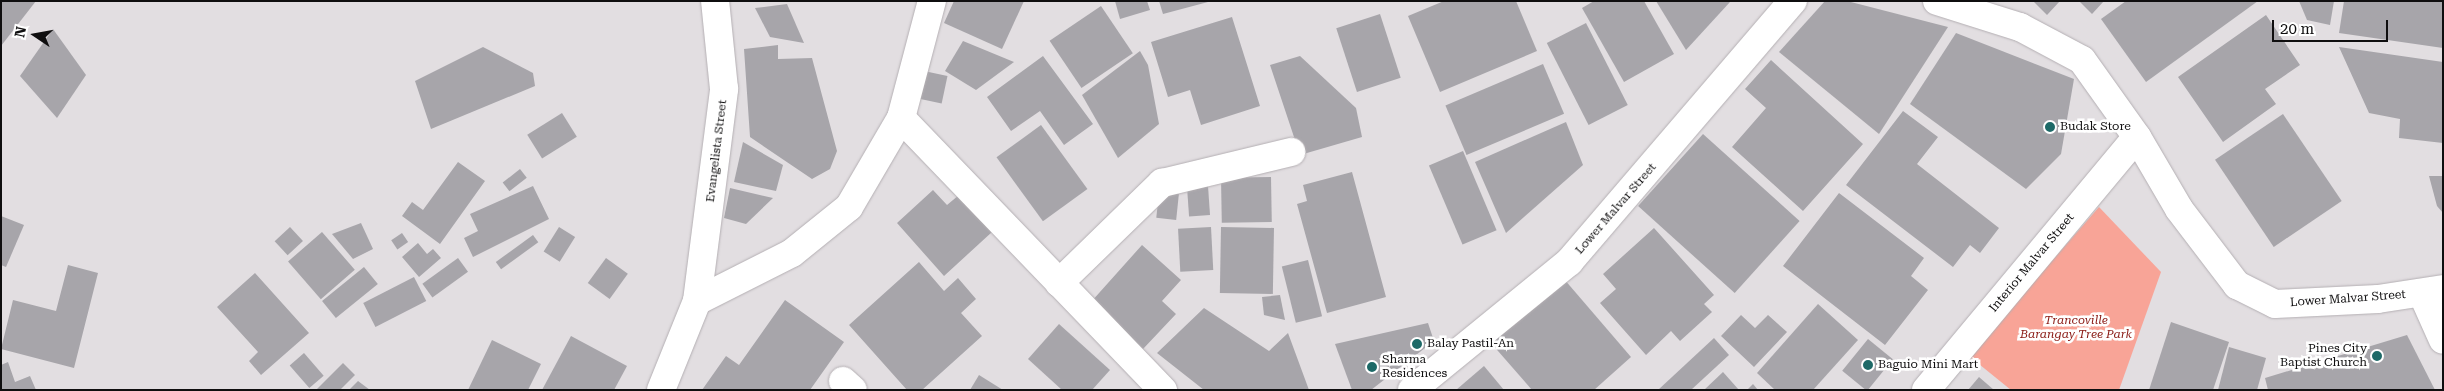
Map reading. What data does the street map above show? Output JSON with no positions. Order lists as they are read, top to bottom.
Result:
{
  "streets": {
    "street": ["Evangelista Street", "Lower Malvar Street", "Interior Malvar Street"]
  },
  "crossings": [
    ["Lower Malvar Street", "Interior Malvar Street"]
  ],
  "parks": ["Trancoville Barangay Tree Park"],
  "places": [
    "Budak Store",
    "Balay Pastil-An",
    "Pines City Baptist Church",
    "Baguio Mini Mart",
    "Sharma Residences"
  ],
  "scale_bar": "20 m",
  "north": "left"
}
